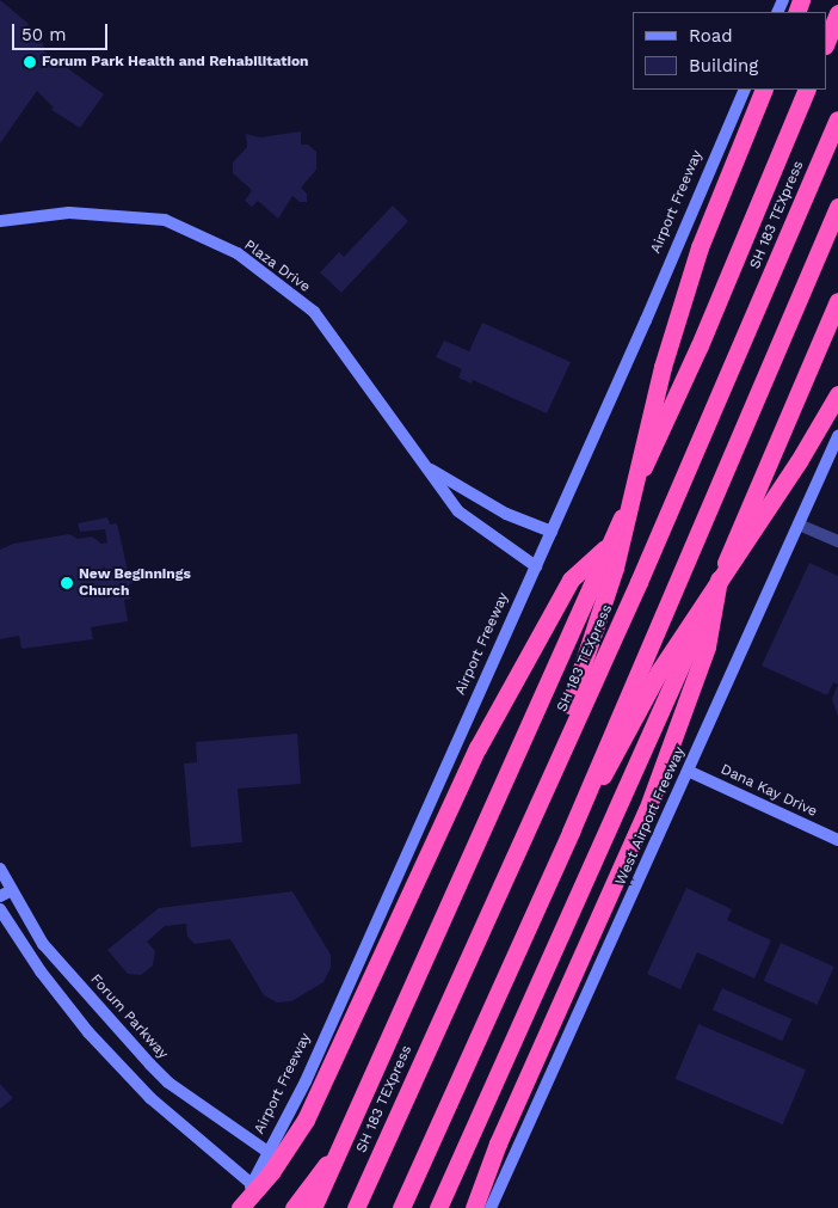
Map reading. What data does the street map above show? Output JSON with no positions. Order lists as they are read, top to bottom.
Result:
{
  "streets": {
    "highway": ["SH 183 TEXpress"],
    "main road": [
      "Airport Freeway",
      "Plaza Drive",
      "Dana Kay Drive",
      "West Airport Freeway",
      "Forum Parkway"
    ]
  },
  "crossings": [
    ["Airport Freeway", "Plaza Drive"],
    ["Airport Freeway", "Forum Parkway"],
    ["Dana Kay Drive", "West Airport Freeway"]
  ],
  "places": ["Forum Park Health and Rehabilitation", "New Beginnings Church"],
  "legend": ["Road", "Building"],
  "scale_bar": "50 m"
}
